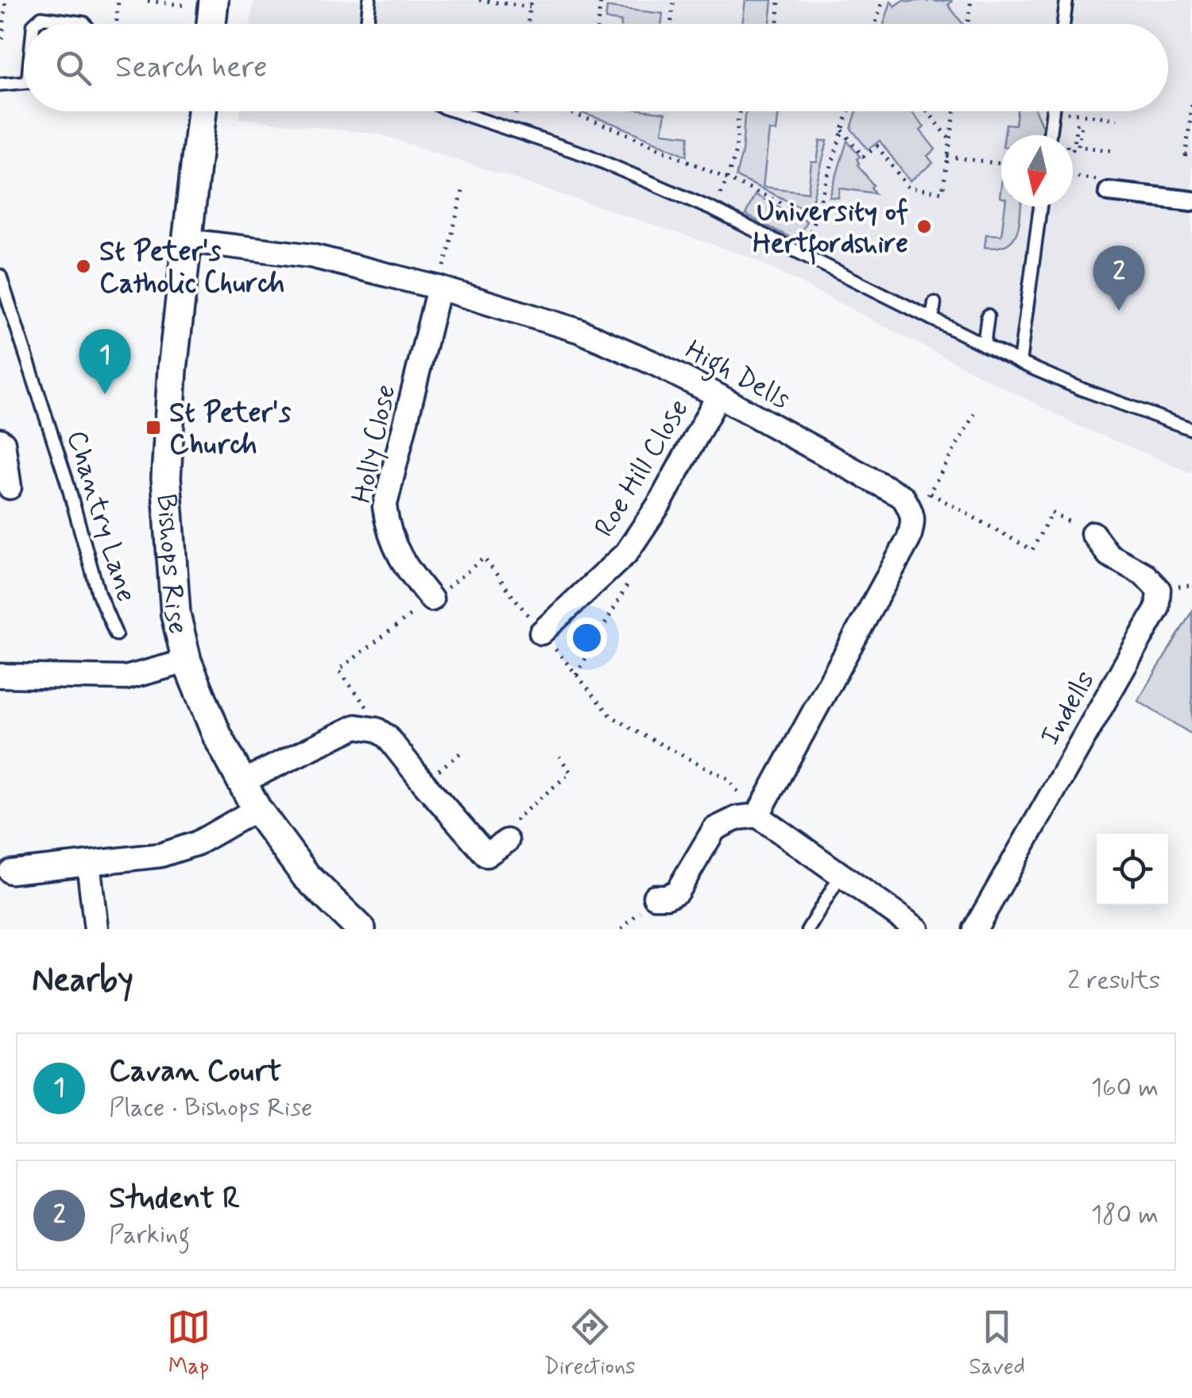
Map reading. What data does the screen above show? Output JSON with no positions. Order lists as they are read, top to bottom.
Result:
{
  "streets": {
    "street": [
      "High Dells",
      "Holly Close",
      "Roe Hill Close",
      "Bishops Rise",
      "Indells"
    ],
    "lane": ["Chantry Lane"]
  },
  "crossings": [
    ["High Dells", "Holly Close"],
    ["High Dells", "Roe Hill Close"],
    ["High Dells", "Bishops Rise"]
  ],
  "places": {
    "other": ["University of Hertfordshire", "St Peter's Catholic Church"],
    "transit": ["St Peter's Church"]
  },
  "north": "bottom",
  "page": {
    "search": "Search here",
    "pins": ["2", "1"],
    "heading": ["Nearby", "2 results"],
    "list": [
      {
        "mark": "1",
        "name": "Cavan Court",
        "note": "Place · Bishops Rise",
        "value": "160 m"
      },
      {
        "mark": "2",
        "name": "Student R",
        "note": "Parking",
        "value": "180 m"
      }
    ],
    "nav": ["Map", "Directions", "Saved"]
  }
}
